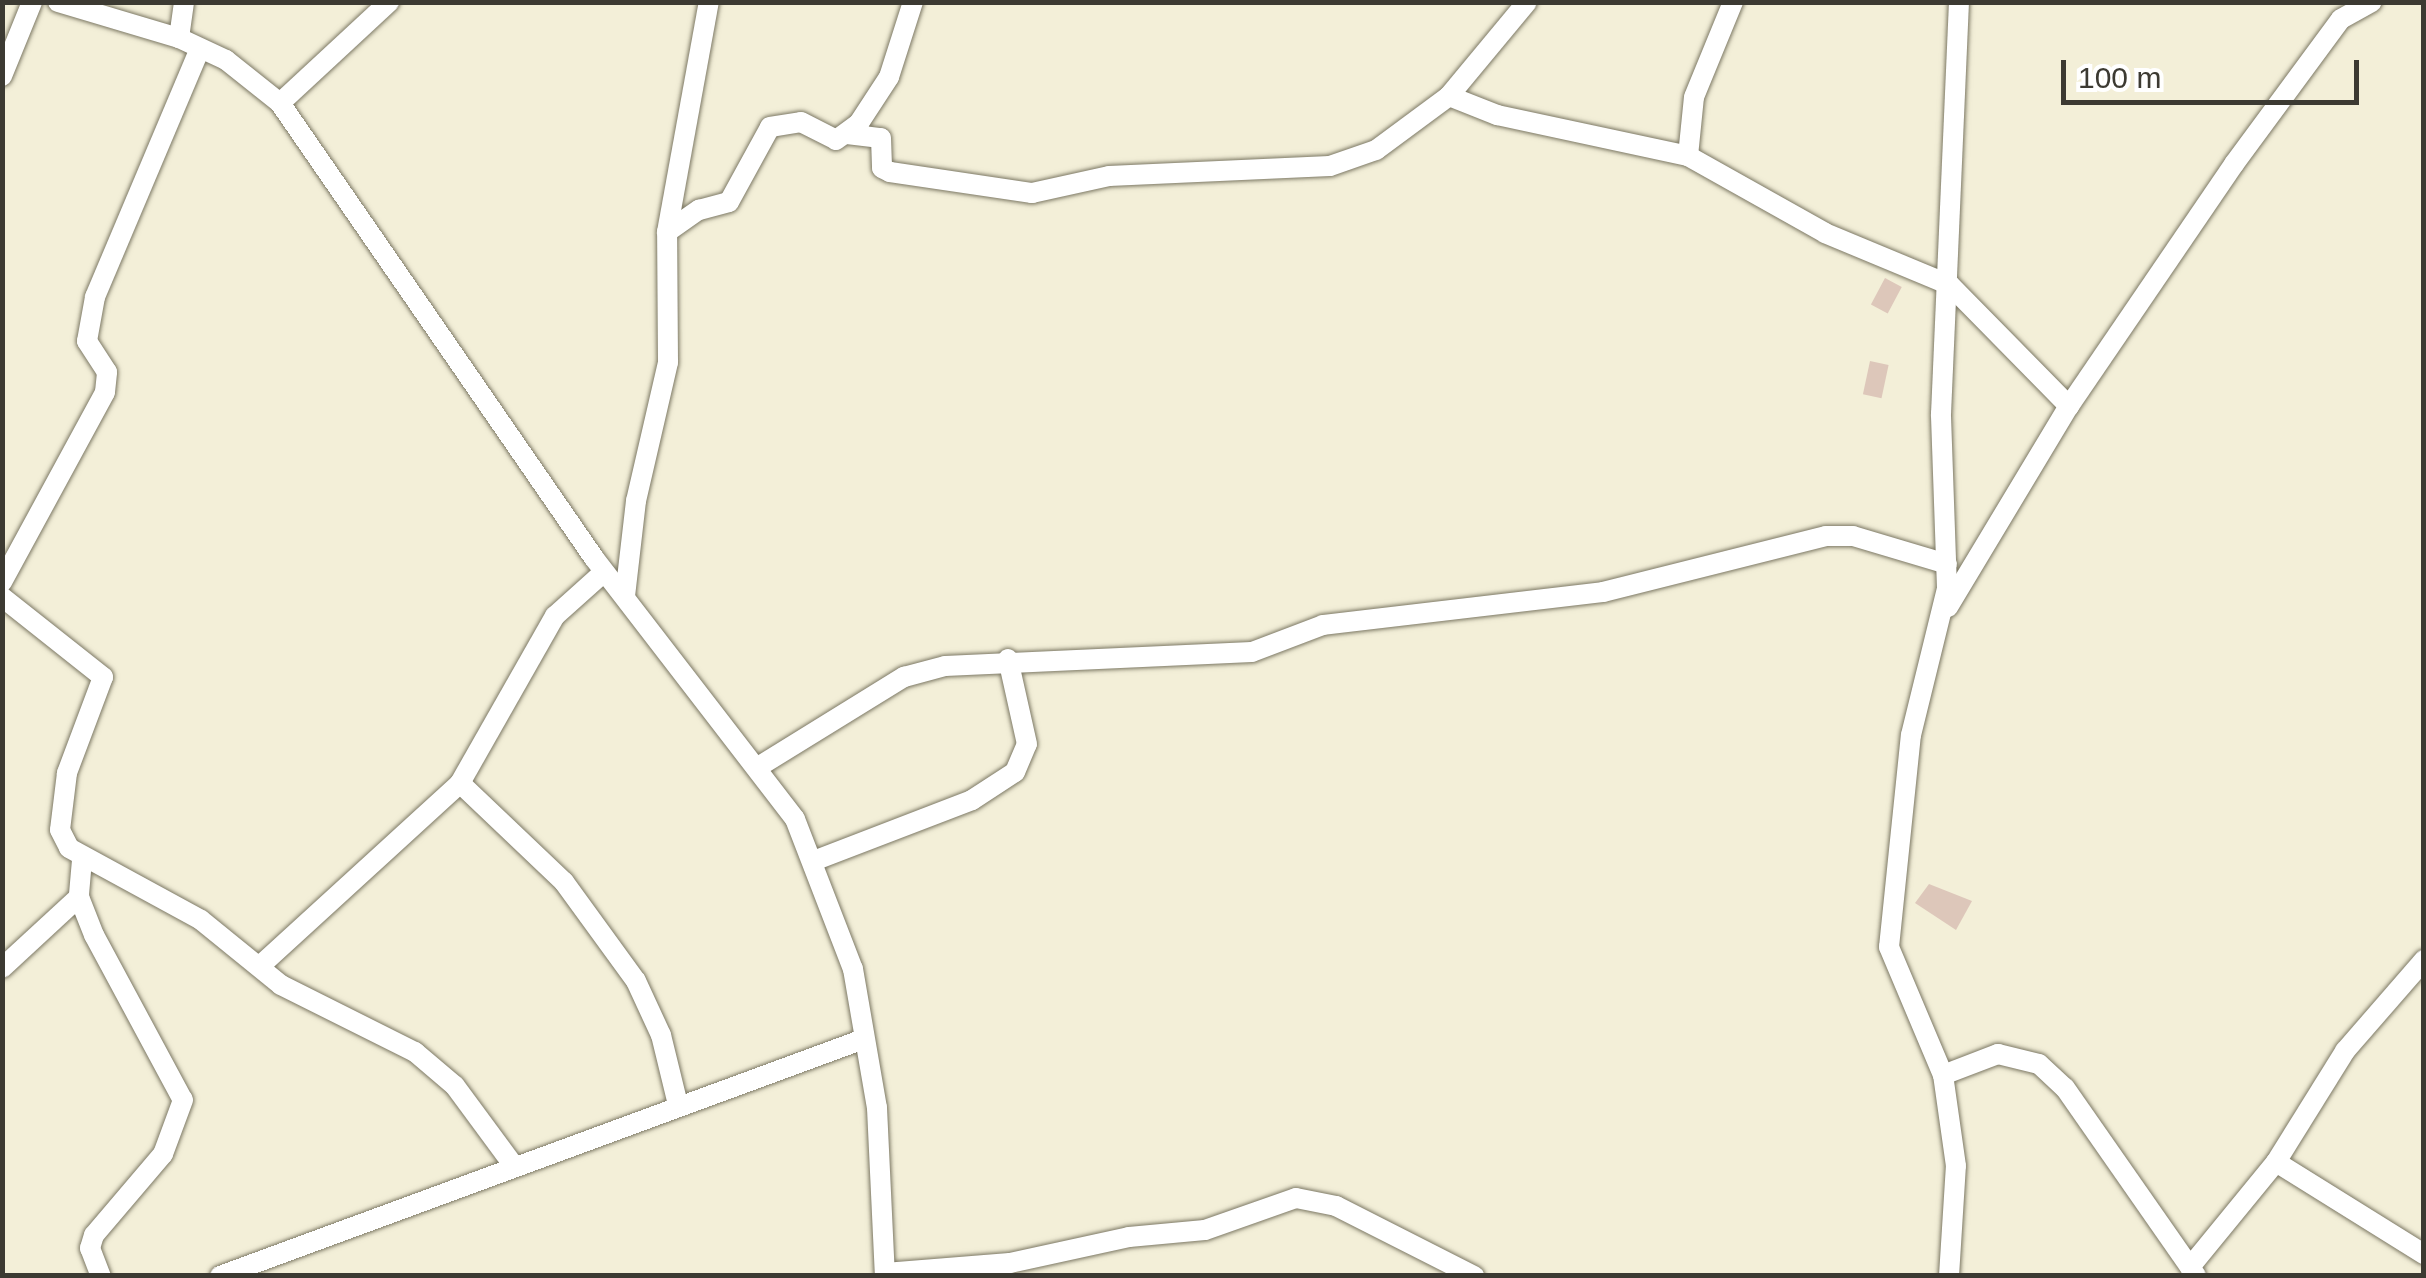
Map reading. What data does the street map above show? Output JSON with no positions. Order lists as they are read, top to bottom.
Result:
{
  "scale_bar": "100 m"
}
